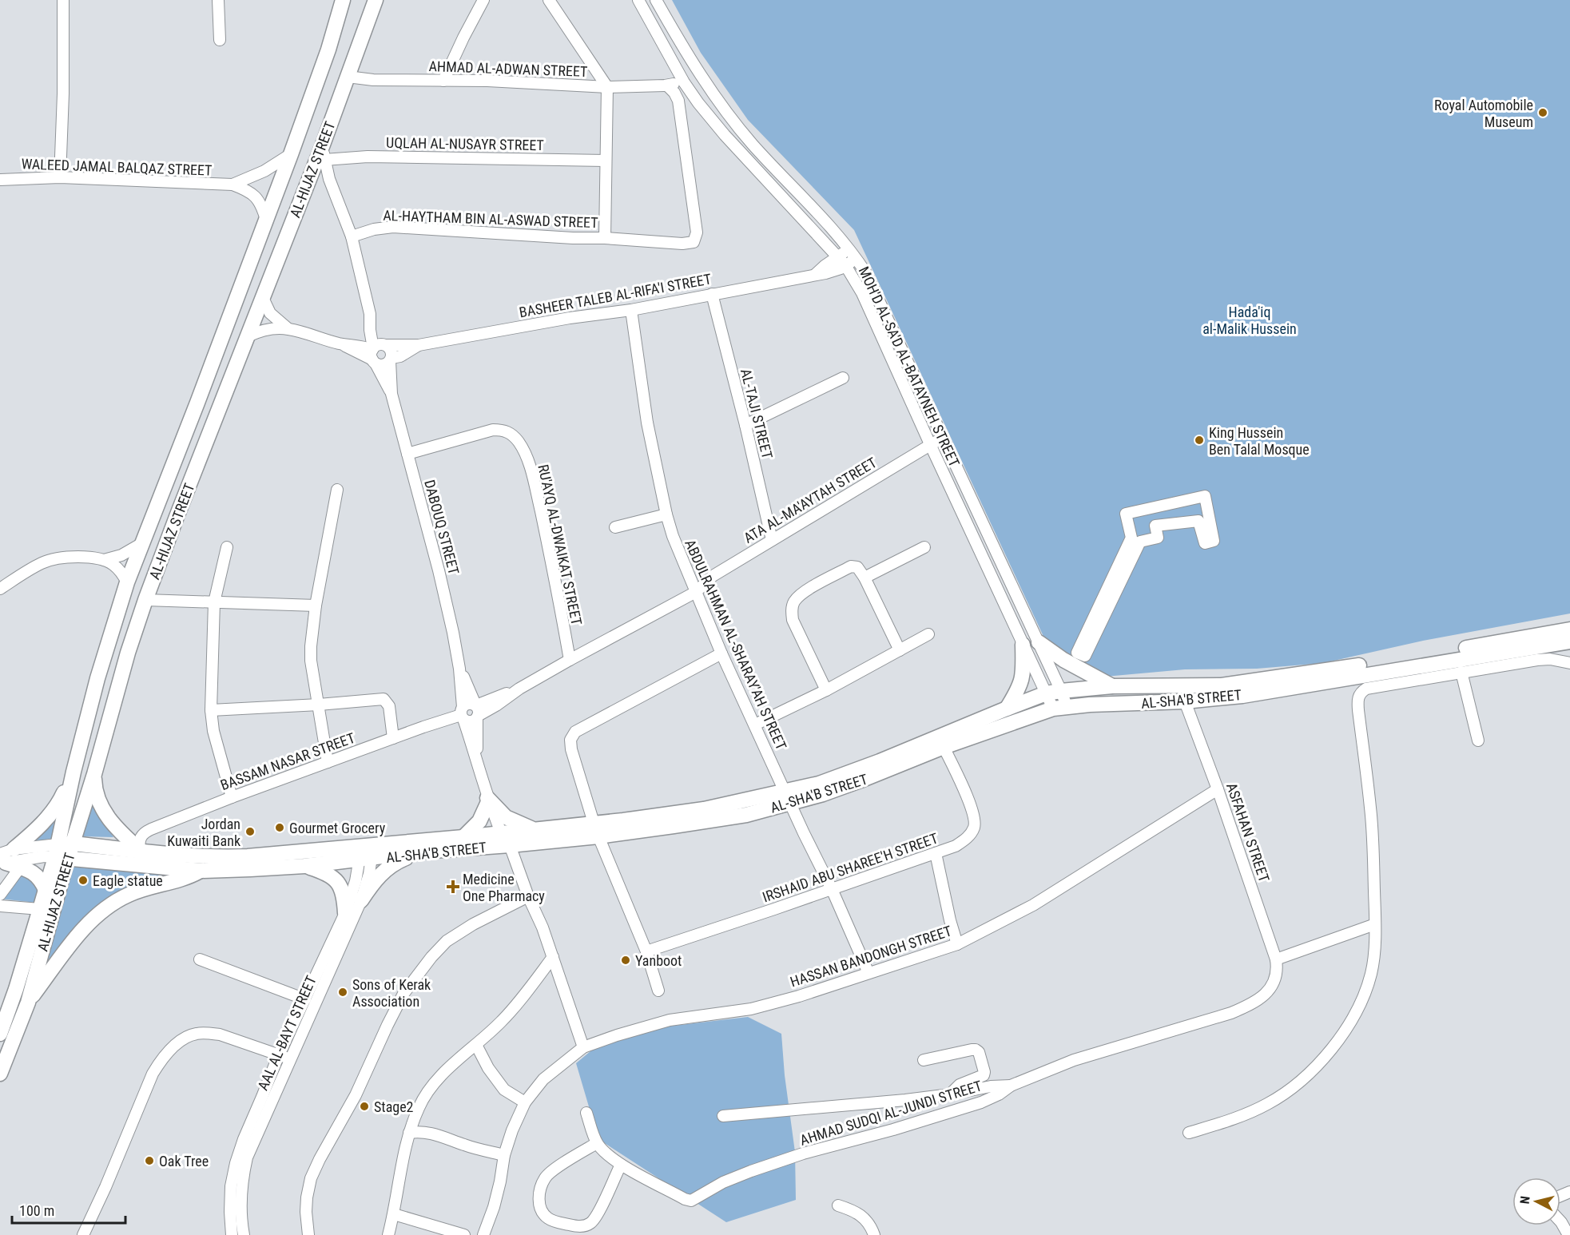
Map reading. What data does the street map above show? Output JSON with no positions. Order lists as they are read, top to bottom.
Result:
{
  "streets": {
    "main road": ["AL-HIJAZ STREET", "AL-SHA'B STREET"],
    "street": [
      "AHMAD AL-ADWAN STREET",
      "UQLAH AL-NUSAYR STREET",
      "WALEED JAMAL BALQAZ STREET",
      "AL-HAYTHAM BIN AL-ASWAD STREET",
      "BASHEER TALEB AL-RIFA'I STREET",
      "MOH'D AL-SA'D AL-BATAYNEH STREET",
      "AL-TAJI STREET",
      "ATA AL-MA'AYTAH STREET",
      "DABOUQ STREET",
      "RU'AYQ AL-DWAIKAT STREET",
      "ABDULRAHMAN AL-SHARAY'AH STREET",
      "BASSAM NASAR STREET",
      "ASFAHAN STREET",
      "IRSHAID ABU SHAREE'H STREET",
      "HASSAN BANDONGH STREET",
      "AAL AL-BAYT STREET",
      "AHMAD SUDQI AL-JUNDI STREET"
    ]
  },
  "crossings": [
    ["AHMAD AL-ADWAN STREET", "AL-HIJAZ STREET"],
    ["AHMAD AL-ADWAN STREET", "AL-HAYTHAM BIN AL-ASWAD STREET"],
    ["AHMAD AL-ADWAN STREET", "MOH'D AL-SA'D AL-BATAYNEH STREET"],
    ["UQLAH AL-NUSAYR STREET", "AL-HAYTHAM BIN AL-ASWAD STREET"],
    ["WALEED JAMAL BALQAZ STREET", "AL-HIJAZ STREET"],
    ["AL-HIJAZ STREET", "BASHEER TALEB AL-RIFA'I STREET"],
    ["AL-HIJAZ STREET", "AL-SHA'B STREET"],
    ["BASHEER TALEB AL-RIFA'I STREET", "MOH'D AL-SA'D AL-BATAYNEH STREET"],
    ["BASHEER TALEB AL-RIFA'I STREET", "AL-TAJI STREET"],
    ["BASHEER TALEB AL-RIFA'I STREET", "DABOUQ STREET"],
    ["BASHEER TALEB AL-RIFA'I STREET", "ABDULRAHMAN AL-SHARAY'AH STREET"],
    ["MOH'D AL-SA'D AL-BATAYNEH STREET", "ATA AL-MA'AYTAH STREET"],
    ["MOH'D AL-SA'D AL-BATAYNEH STREET", "AL-SHA'B STREET"],
    ["AL-TAJI STREET", "ATA AL-MA'AYTAH STREET"],
    ["ATA AL-MA'AYTAH STREET", "ABDULRAHMAN AL-SHARAY'AH STREET"],
    ["DABOUQ STREET", "RU'AYQ AL-DWAIKAT STREET"],
    ["DABOUQ STREET", "AL-SHA'B STREET"],
    ["DABOUQ STREET", "BASSAM NASAR STREET"],
    ["ABDULRAHMAN AL-SHARAY'AH STREET", "AL-SHA'B STREET"],
    ["ABDULRAHMAN AL-SHARAY'AH STREET", "IRSHAID ABU SHAREE'H STREET"],
    ["ABDULRAHMAN AL-SHARAY'AH STREET", "HASSAN BANDONGH STREET"],
    ["AL-SHA'B STREET", "BASSAM NASAR STREET"],
    ["AL-SHA'B STREET", "ASFAHAN STREET"],
    ["AL-SHA'B STREET", "IRSHAID ABU SHAREE'H STREET"],
    ["AL-SHA'B STREET", "AAL AL-BAYT STREET"],
    ["ASFAHAN STREET", "HASSAN BANDONGH STREET"],
    ["ASFAHAN STREET", "AHMAD SUDQI AL-JUNDI STREET"]
  ],
  "parks": ["Hada'iq al-Malik Hussein"],
  "places": {
    "other": [
      "Royal Automobile Museum",
      "King Hussein Ben Talal Mosque",
      "Gourmet Grocery",
      "Jordan Kuwaiti Bank",
      "Eagle statue",
      "Yanboot",
      "Sons of Kerak Association",
      "Stage2",
      "Oak Tree"
    ],
    "health": ["Medicine One Pharmacy"]
  },
  "scale_bar": "100 m",
  "north": "left"
}
